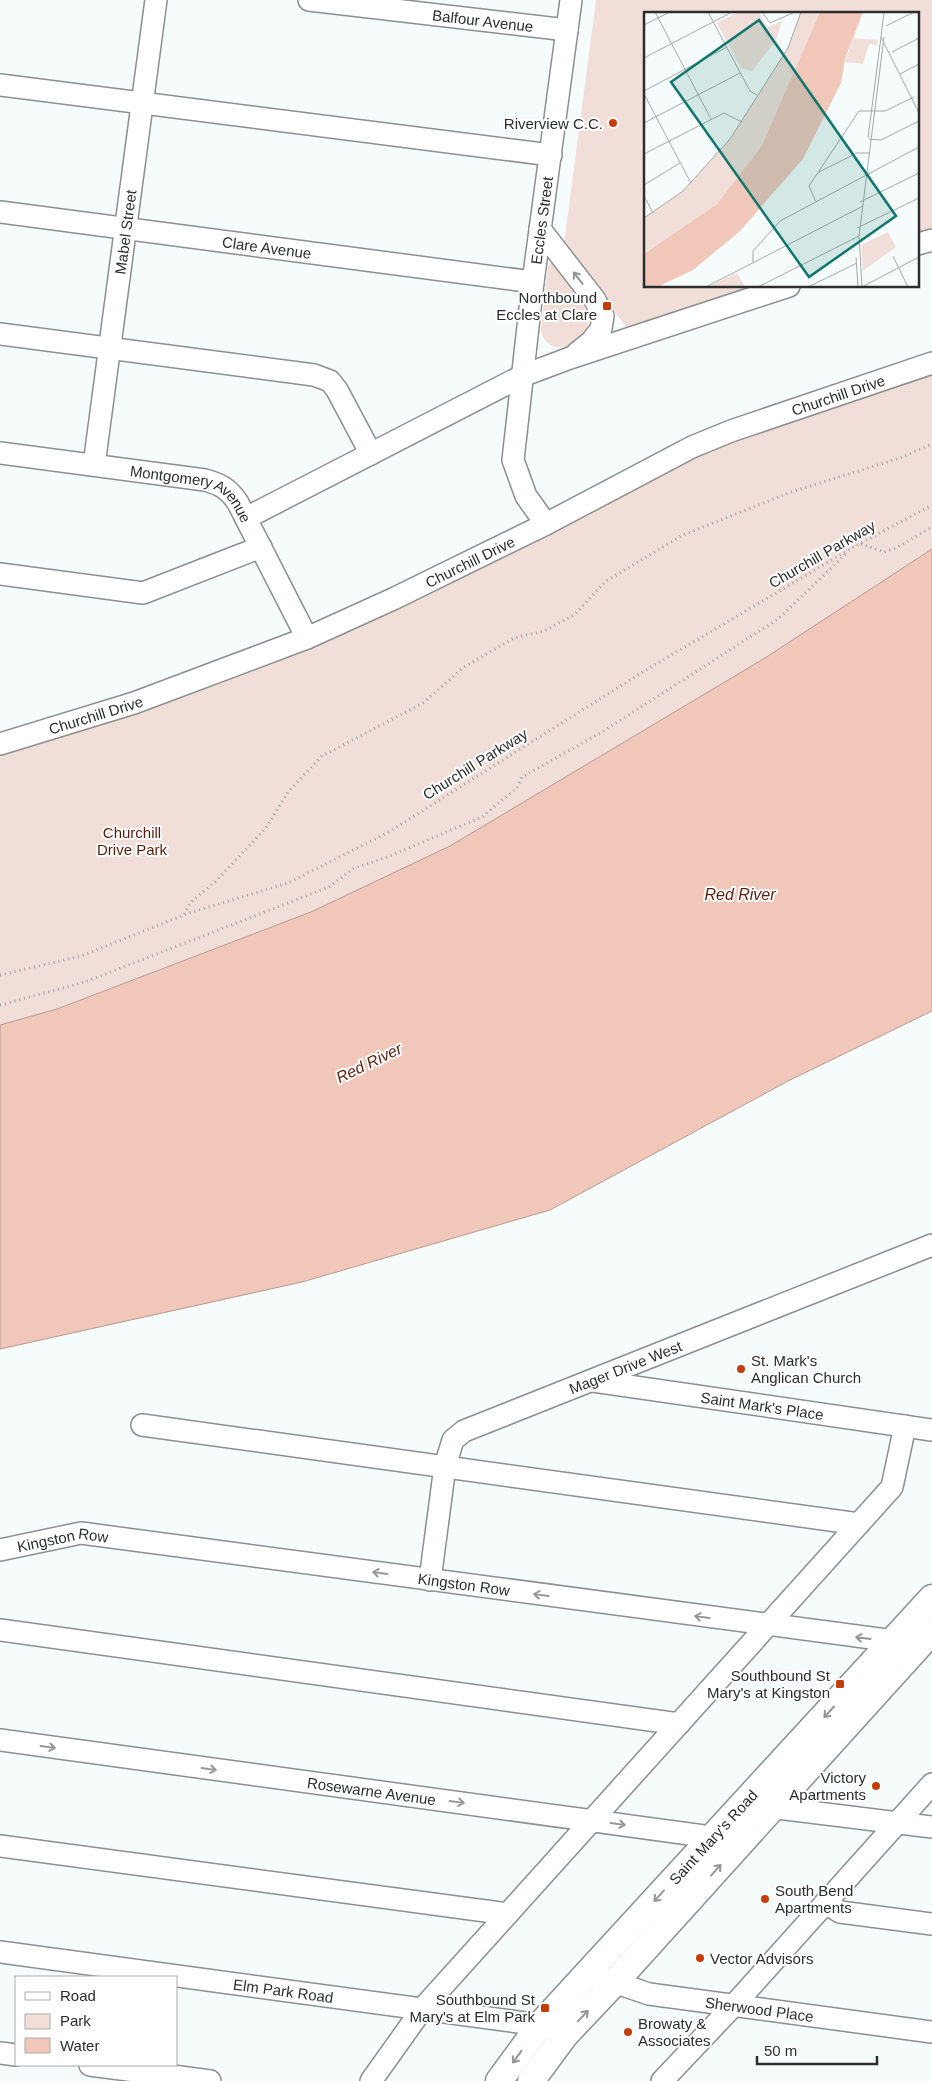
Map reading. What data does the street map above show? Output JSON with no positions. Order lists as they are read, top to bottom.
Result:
{
  "streets": {
    "main road": ["Saint Mary's Road"],
    "street": [
      "Balfour Avenue",
      "Eccles Street",
      "Mabel Street",
      "Clare Avenue",
      "Churchill Drive",
      "Montgomery Avenue",
      "Mager Drive West",
      "Saint Mark's Place",
      "Kingston Row",
      "Rosewarne Avenue",
      "Elm Park Road",
      "Sherwood Place"
    ],
    "path": ["Churchill Parkway"]
  },
  "crossings": [
    ["Balfour Avenue", "Eccles Street"],
    ["Eccles Street", "Clare Avenue"],
    ["Eccles Street", "Churchill Drive"],
    ["Mabel Street", "Clare Avenue"],
    ["Mabel Street", "Montgomery Avenue"],
    ["Churchill Drive", "Montgomery Avenue"],
    ["Mager Drive West", "Saint Mark's Place"],
    ["Mager Drive West", "Kingston Row"],
    ["Kingston Row", "Saint Mary's Road"],
    ["Rosewarne Avenue", "Saint Mary's Road"],
    ["Saint Mary's Road", "Elm Park Road"],
    ["Saint Mary's Road", "Sherwood Place"]
  ],
  "water": ["Red River"],
  "parks": ["Churchill Drive Park"],
  "places": {
    "other": [
      "Riverview C.C.",
      "St. Mark's Anglican Church",
      "Victory Apartments",
      "South Bend Apartments",
      "Vector Advisors",
      "Browaty & Associates"
    ],
    "transit": ["Northbound Eccles at Clare", "Southbound St Mary's at Kingston", "Southbound St Mary's at Elm Park"]
  },
  "legend": ["Road", "Park", "Water"],
  "scale_bar": "50 m"
}
